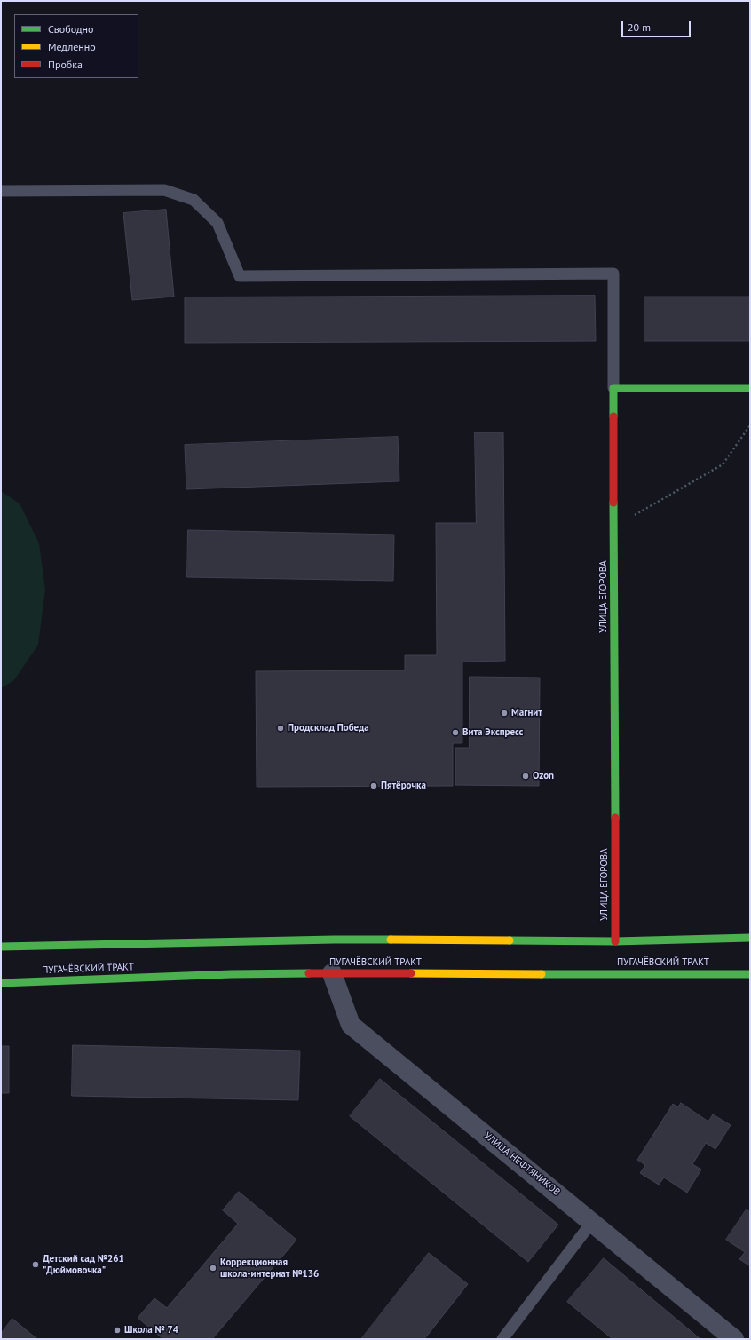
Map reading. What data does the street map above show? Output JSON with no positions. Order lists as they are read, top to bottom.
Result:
{
  "streets": {
    "main road": ["УЛИЦА ЕГОРОВА", "ПУГАЧЁВСКИЙ ТРАКТ"],
    "street": ["УЛИЦА НЕФТЯНИКОВ"]
  },
  "crossings": [
    ["ПУГАЧЁВСКИЙ ТРАКТ", "УЛИЦА НЕФТЯНИКОВ"]
  ],
  "places": [
    "Магнит",
    "Продсклад Победа",
    "Вита Экспресс",
    "Ozon",
    "Пятёрочка",
    "Детский сад №261 \"Дюймовочка\"",
    "Коррекционная школа-интернат №136",
    "Школа № 74"
  ],
  "legend": ["Свободно", "Медленно", "Пробка"],
  "scale_bar": "20 m"
}
